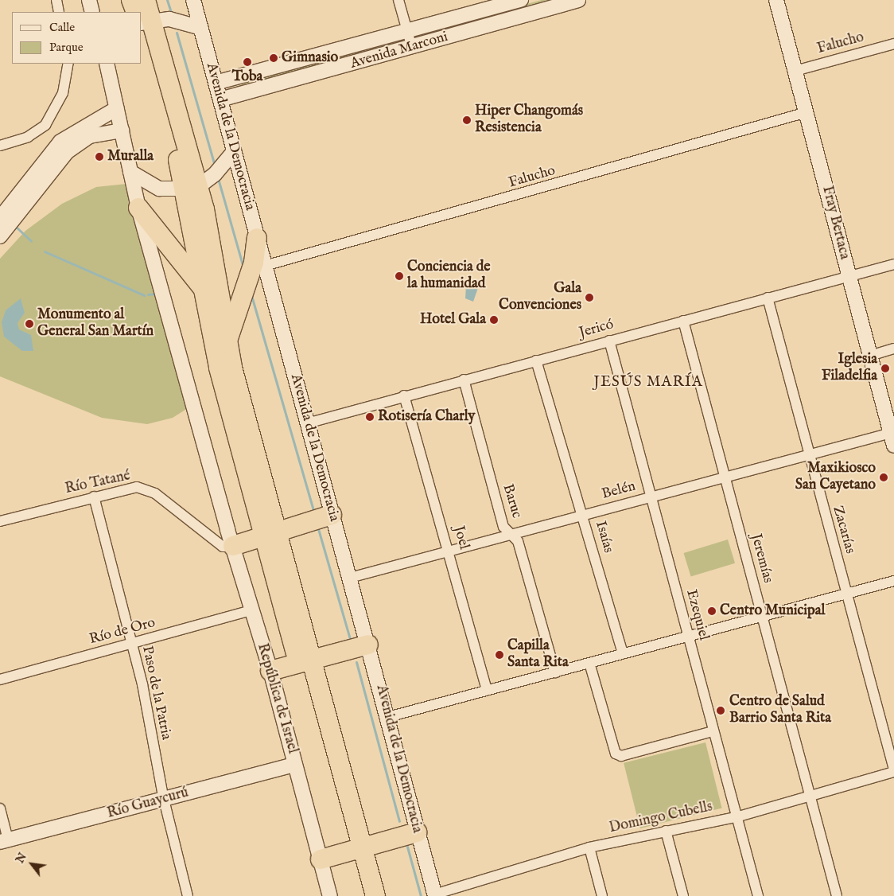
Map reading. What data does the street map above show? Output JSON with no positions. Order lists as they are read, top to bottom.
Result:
{
  "streets": {
    "street": [
      "Falucho",
      "Avenida Marconi",
      "Avenida de la Democracia",
      "Fray Bertaca",
      "Jericó",
      "Río Tatané",
      "Belén",
      "Baruc",
      "Zacarías",
      "Isaías",
      "Joel",
      "Jeremías",
      "Ezequiel",
      "Río de Oro",
      "Paso de la Patria",
      "República de Israel",
      "Río Guaycurú",
      "Domingo Cubells"
    ]
  },
  "crossings": [
    ["Falucho", "Avenida de la Democracia"],
    ["Falucho", "Fray Bertaca"],
    ["Avenida Marconi", "Avenida de la Democracia"],
    ["Avenida de la Democracia", "Jericó"],
    ["Avenida de la Democracia", "Belén"],
    ["Avenida de la Democracia", "Domingo Cubells"],
    ["Fray Bertaca", "Jericó"],
    ["Fray Bertaca", "Belén"],
    ["Jericó", "Baruc"],
    ["Jericó", "Zacarías"],
    ["Jericó", "Isaías"],
    ["Jericó", "Joel"],
    ["Jericó", "Jeremías"],
    ["Jericó", "Ezequiel"],
    ["Río Tatané", "Paso de la Patria"],
    ["Río Tatané", "República de Israel"],
    ["Belén", "Baruc"],
    ["Belén", "Zacarías"],
    ["Belén", "Isaías"],
    ["Belén", "Joel"],
    ["Belén", "Jeremías"],
    ["Belén", "Ezequiel"],
    ["Zacarías", "Domingo Cubells"],
    ["Jeremías", "Domingo Cubells"],
    ["Ezequiel", "Domingo Cubells"],
    ["Río de Oro", "Paso de la Patria"],
    ["Río de Oro", "República de Israel"],
    ["Paso de la Patria", "Río Guaycurú"],
    ["República de Israel", "Río Guaycurú"]
  ],
  "districts": ["JESÚS MARÍA"],
  "places": [
    "Gimnasio",
    "Toba",
    "Hiper Changomás Resistencia",
    "Muralla",
    "Conciencia de la humanidad",
    "Gala Convenciones",
    "Hotel Gala",
    "Monumento al General San Martín",
    "Iglesia Filadelfia",
    "Rotisería Charly",
    "Maxikiosco San Cayetano",
    "Centro Municipal",
    "Capilla Santa Rita",
    "Centro de Salud Barrio Santa Rita"
  ],
  "legend": ["Calle", "Parque"],
  "north": "top left"
}
